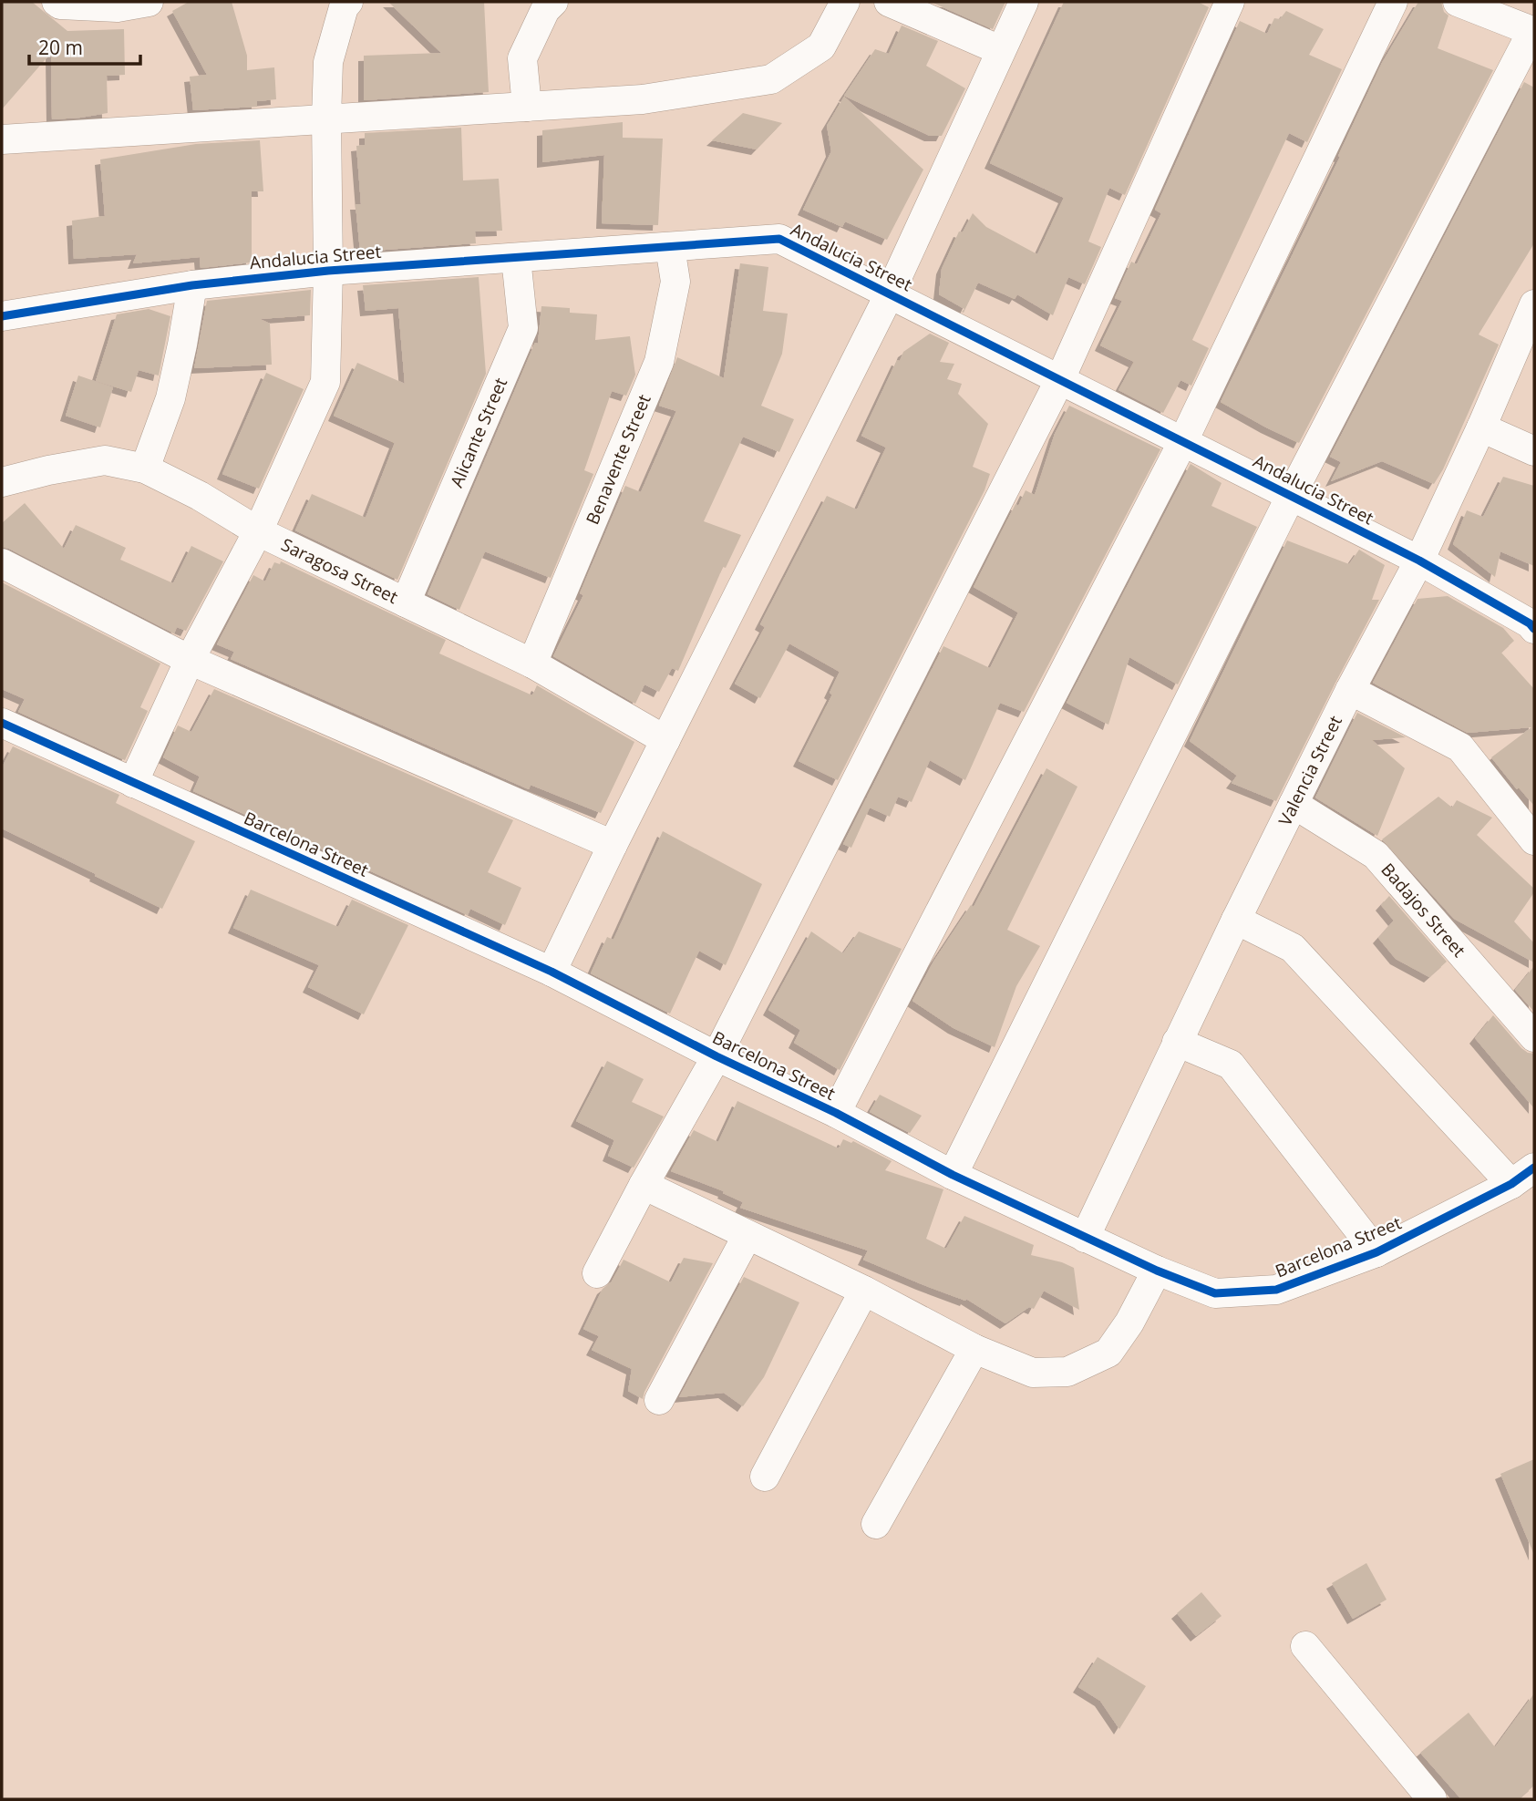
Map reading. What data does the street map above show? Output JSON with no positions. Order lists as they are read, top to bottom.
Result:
{
  "streets": {
    "street": [
      "Andalucia Street",
      "Alicante Street",
      "Benavente Street",
      "Saragosa Street",
      "Valencia Street",
      "Barcelona Street",
      "Badajos Street"
    ]
  },
  "crossings": [
    ["Andalucia Street", "Alicante Street"],
    ["Andalucia Street", "Benavente Street"],
    ["Andalucia Street", "Valencia Street"],
    ["Alicante Street", "Saragosa Street"],
    ["Benavente Street", "Saragosa Street"],
    ["Valencia Street", "Barcelona Street"],
    ["Valencia Street", "Badajos Street"]
  ],
  "scale_bar": "20 m"
}
